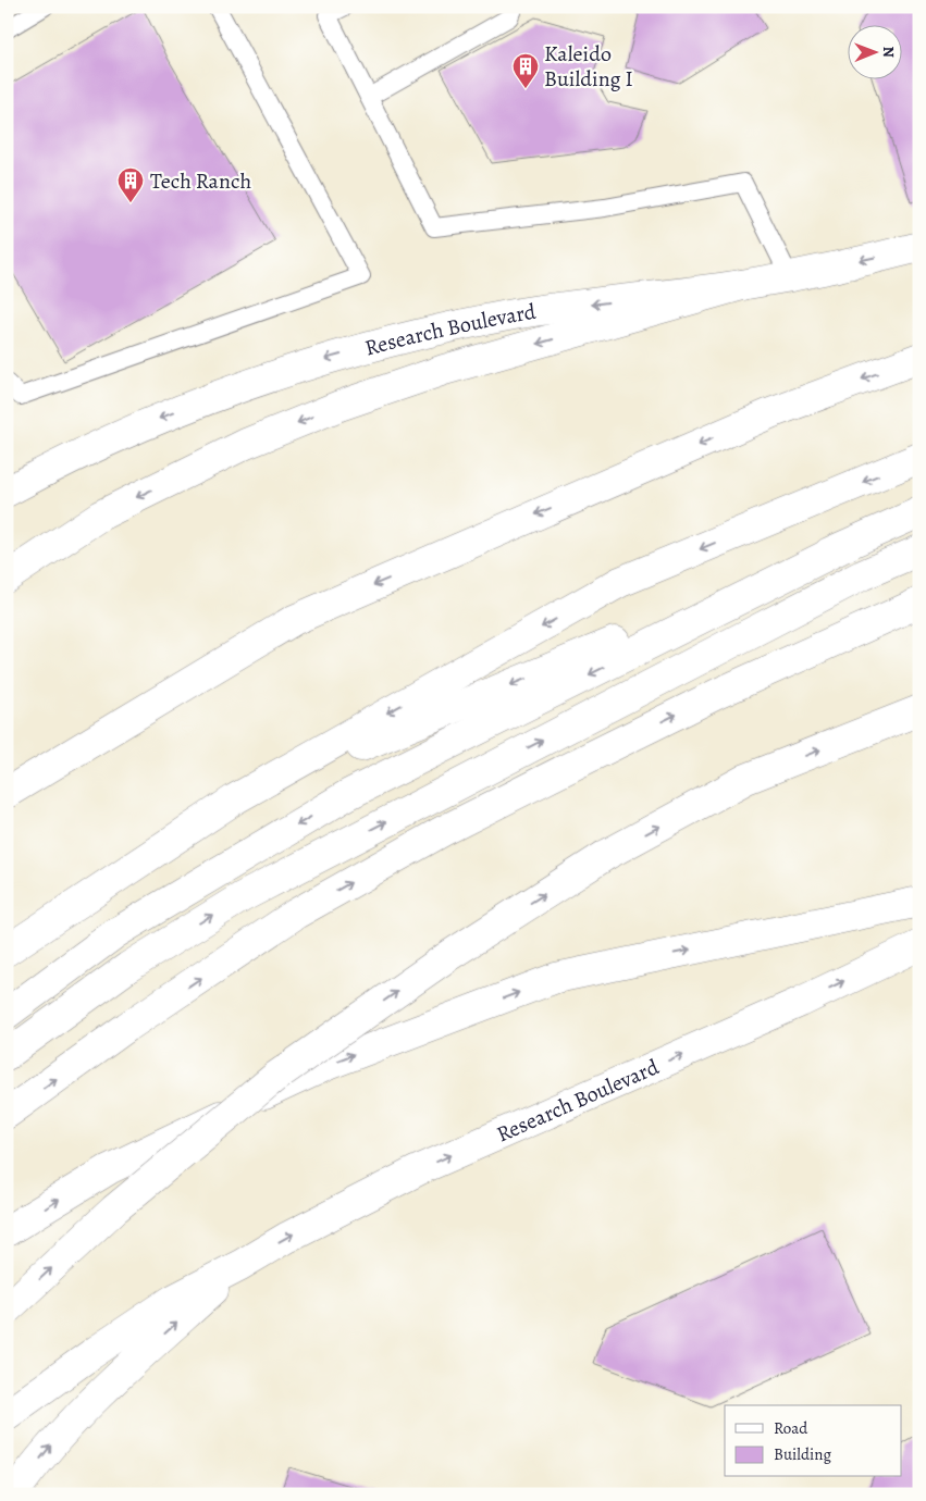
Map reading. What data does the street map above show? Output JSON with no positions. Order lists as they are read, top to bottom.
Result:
{
  "streets": {
    "main road": ["Research Boulevard"]
  },
  "places": {
    "building": ["Kaleido Building I", "Tech Ranch"]
  },
  "legend": ["Road", "Building"],
  "north": "right"
}
